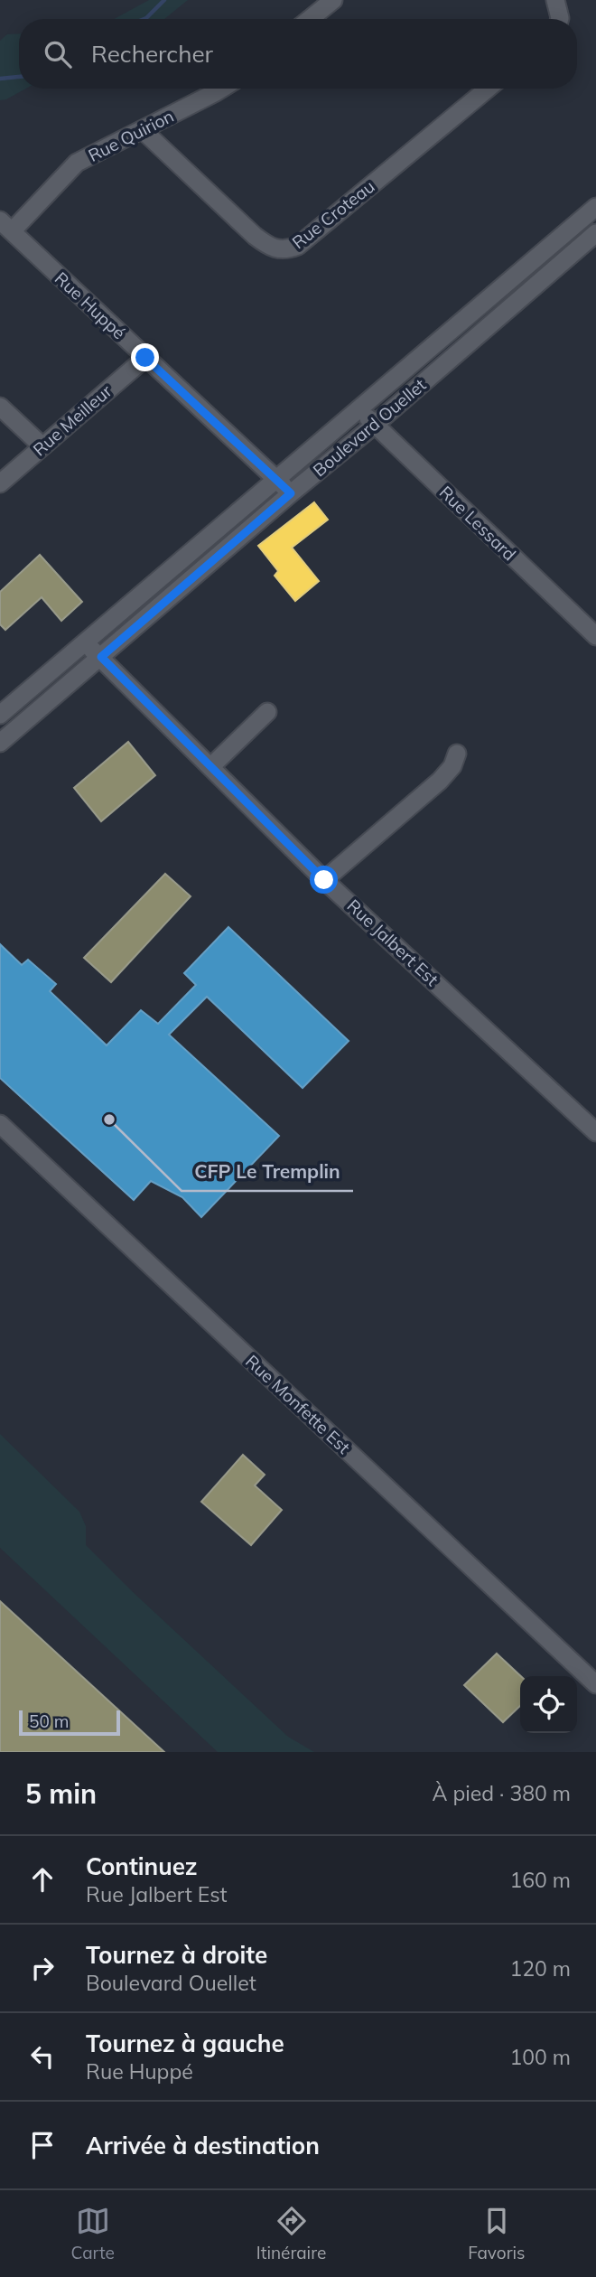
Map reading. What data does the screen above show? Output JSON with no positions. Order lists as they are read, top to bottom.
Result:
{
  "streets": {
    "street": [
      "Rue Quirion",
      "Rue Croteau",
      "Rue Huppé",
      "Rue Meilleur",
      "Boulevard Ouellet",
      "Rue Lessard",
      "Rue Jalbert Est",
      "Rue Monfette Est"
    ]
  },
  "crossings": [
    ["Rue Quirion", "Rue Croteau"],
    ["Rue Quirion", "Rue Huppé"],
    ["Rue Huppé", "Rue Meilleur"],
    ["Rue Huppé", "Boulevard Ouellet"],
    ["Boulevard Ouellet", "Rue Lessard"],
    ["Boulevard Ouellet", "Rue Jalbert Est"]
  ],
  "places": ["CFP Le Tremplin"],
  "scale_bar": "50 m",
  "page": {
    "search": "Rechercher",
    "scale": "50 m",
    "heading": ["5 min", "À pied · 380 m"],
    "list": [
      ["Continuez", "Rue Jalbert Est", "160 m"],
      ["Tournez à droite", "Boulevard Ouellet", "120 m"],
      ["Tournez à gauche", "Rue Huppé", "100 m"],
      "Arrivée à destination"
    ],
    "nav": ["Carte", "Itinéraire", "Favoris"]
  }
}
